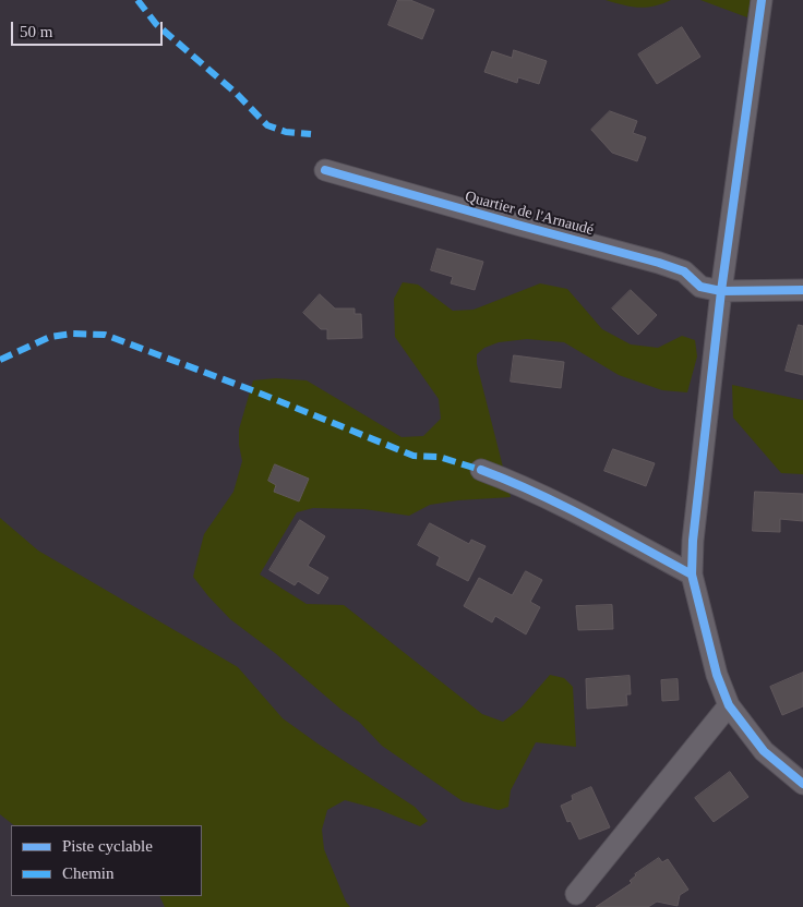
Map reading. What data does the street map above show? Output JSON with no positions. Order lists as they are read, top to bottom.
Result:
{
  "streets": {
    "street": ["Quartier de l'Arnaudé"]
  },
  "legend": ["Piste cyclable", "Chemin"],
  "scale_bar": "50 m"
}
